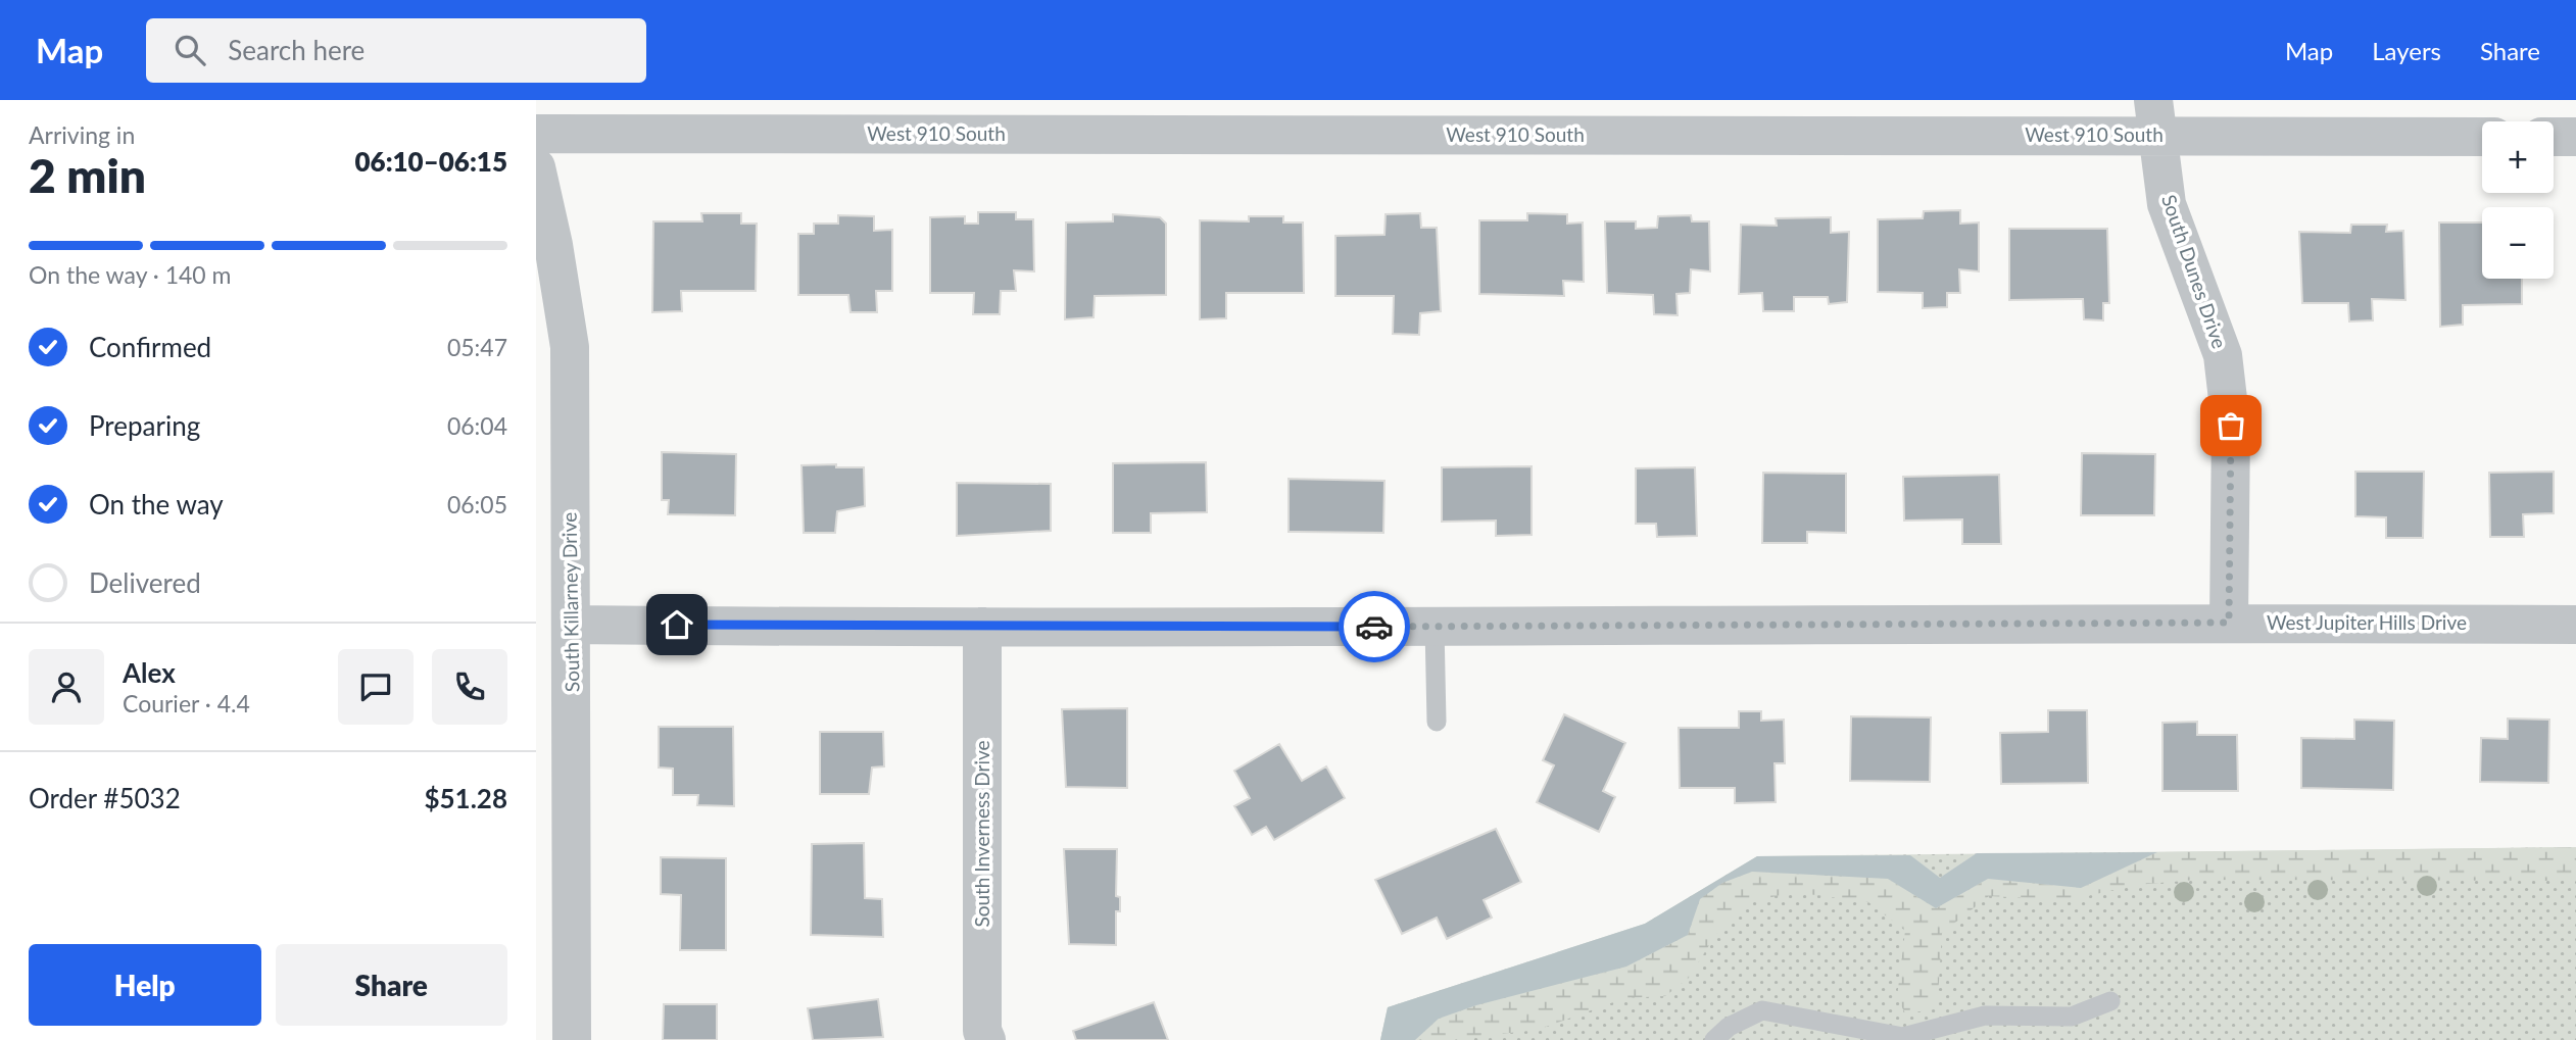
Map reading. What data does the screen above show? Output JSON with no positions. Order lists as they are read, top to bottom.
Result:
{
  "streets": {
    "street": [
      "West 910 South",
      "South Dunes Drive",
      "South Killarney Drive",
      "West Jupiter Hills Drive",
      "South Inverness Drive"
    ]
  },
  "crossings": [
    ["West 910 South", "South Dunes Drive"],
    ["South Dunes Drive", "West Jupiter Hills Drive"],
    ["South Killarney Drive", "West Jupiter Hills Drive"],
    ["West Jupiter Hills Drive", "South Inverness Drive"]
  ],
  "page": {
    "header": "Map",
    "search": "Search here",
    "nav": ["Map", "Layers", "Share"],
    "heading": ["2 min", "Arriving in", "06:10–06:15"],
    "panel": [
      "Alex",
      "Courier · 4.4",
      "Order #5032",
      "$51.28"
    ],
    "map_buttons": ["+", "−"],
    "bar": "On the way · 140 m",
    "list": [
      ["Confirmed", "05:47"],
      ["Preparing", "06:04"],
      ["On the way", "06:05"],
      "Delivered"
    ],
    "buttons": ["Help", "Share"]
  }
}
